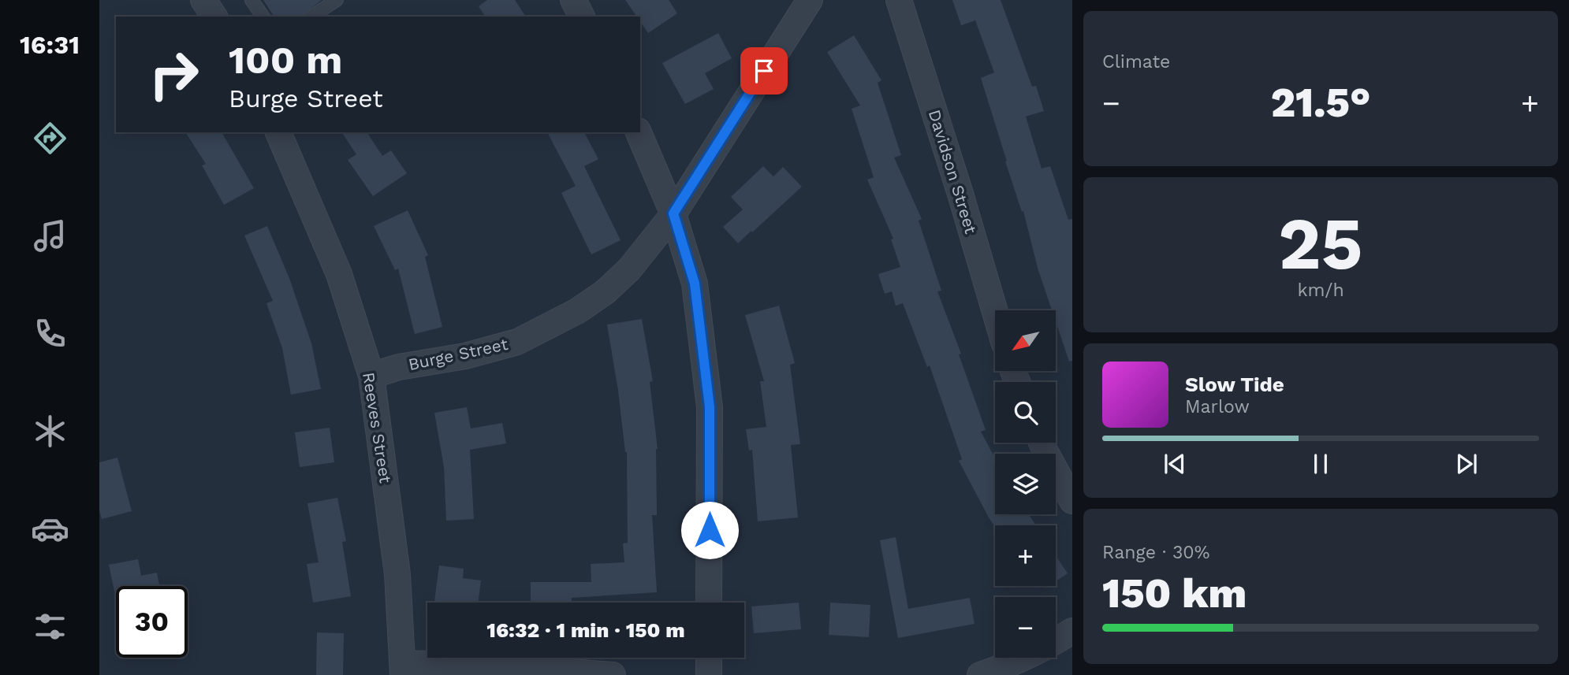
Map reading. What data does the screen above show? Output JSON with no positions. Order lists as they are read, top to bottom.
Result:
{
  "streets": {
    "street": ["Davidson Street", "Burge Street", "Reeves Street"]
  },
  "crossings": [
    ["Burge Street", "Reeves Street"]
  ],
  "north": "bottom left",
  "page": {
    "tabs": "16:31",
    "tile": [
      "Climate",
      ["25", "km/h"],
      ["Range · 30%", "150 km"]
    ],
    "turn": ["100 m", "Burge Street"],
    "heat": ["−", "21.5°", "+"],
    "map_buttons": ["+", "−"],
    "song": ["Slow Tide", "Marlow"],
    "limit": "30",
    "trip": "16:32 · 1 min · 150 m"
  }
}
